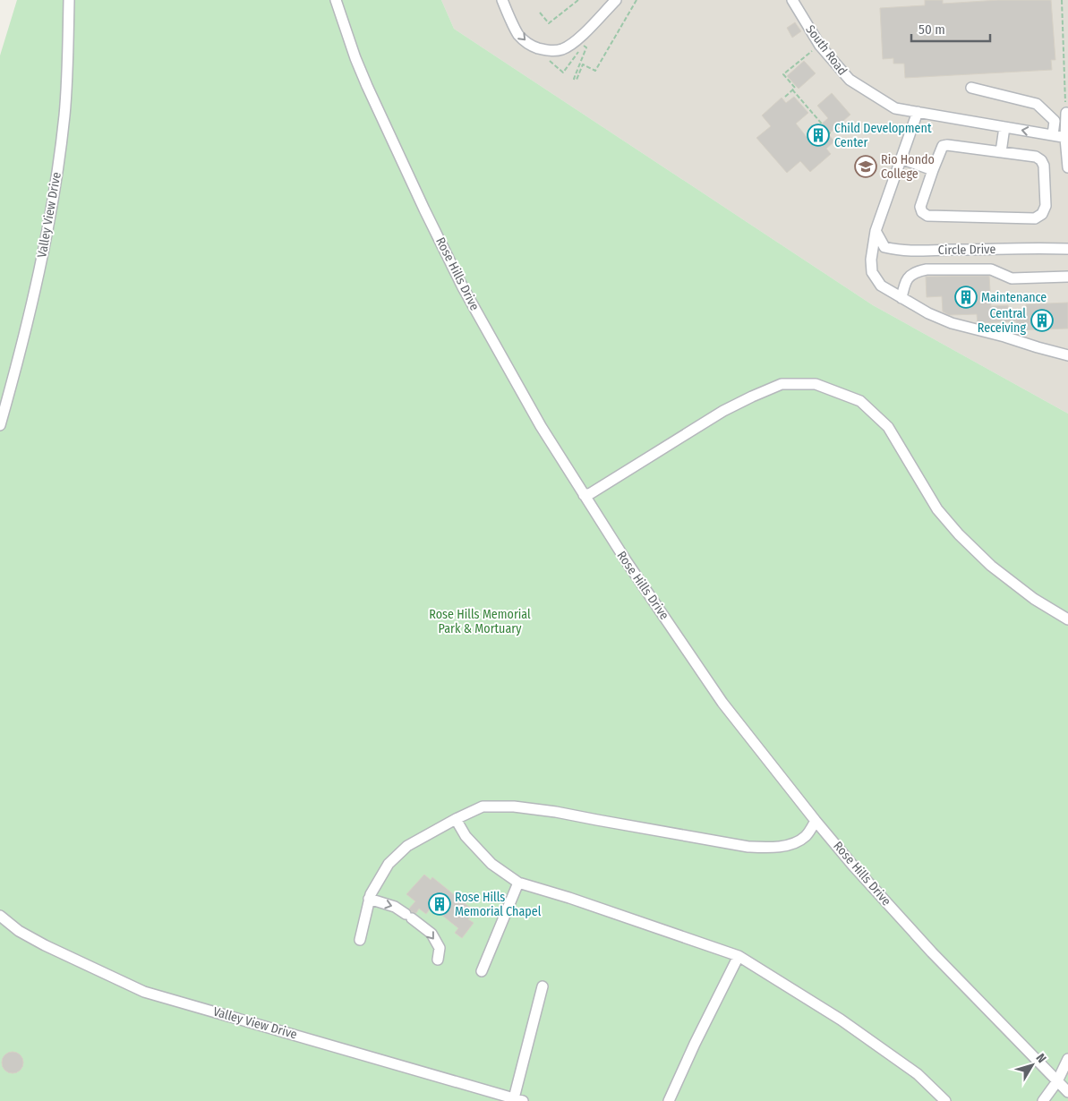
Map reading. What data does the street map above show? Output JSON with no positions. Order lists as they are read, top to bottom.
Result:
{
  "streets": {
    "street": [
      "South Road",
      "Valley View Drive",
      "Circle Drive",
      "Rose Hills Drive"
    ]
  },
  "parks": ["Rose Hills Memorial Park & Mortuary"],
  "places": {
    "building": [
      "Child Development Center",
      "Maintenance",
      "Central Receiving",
      "Rose Hills Memorial Chapel"
    ],
    "school or university": ["Rio Hondo College"]
  },
  "scale_bar": "50 m",
  "north": "top right"
}
